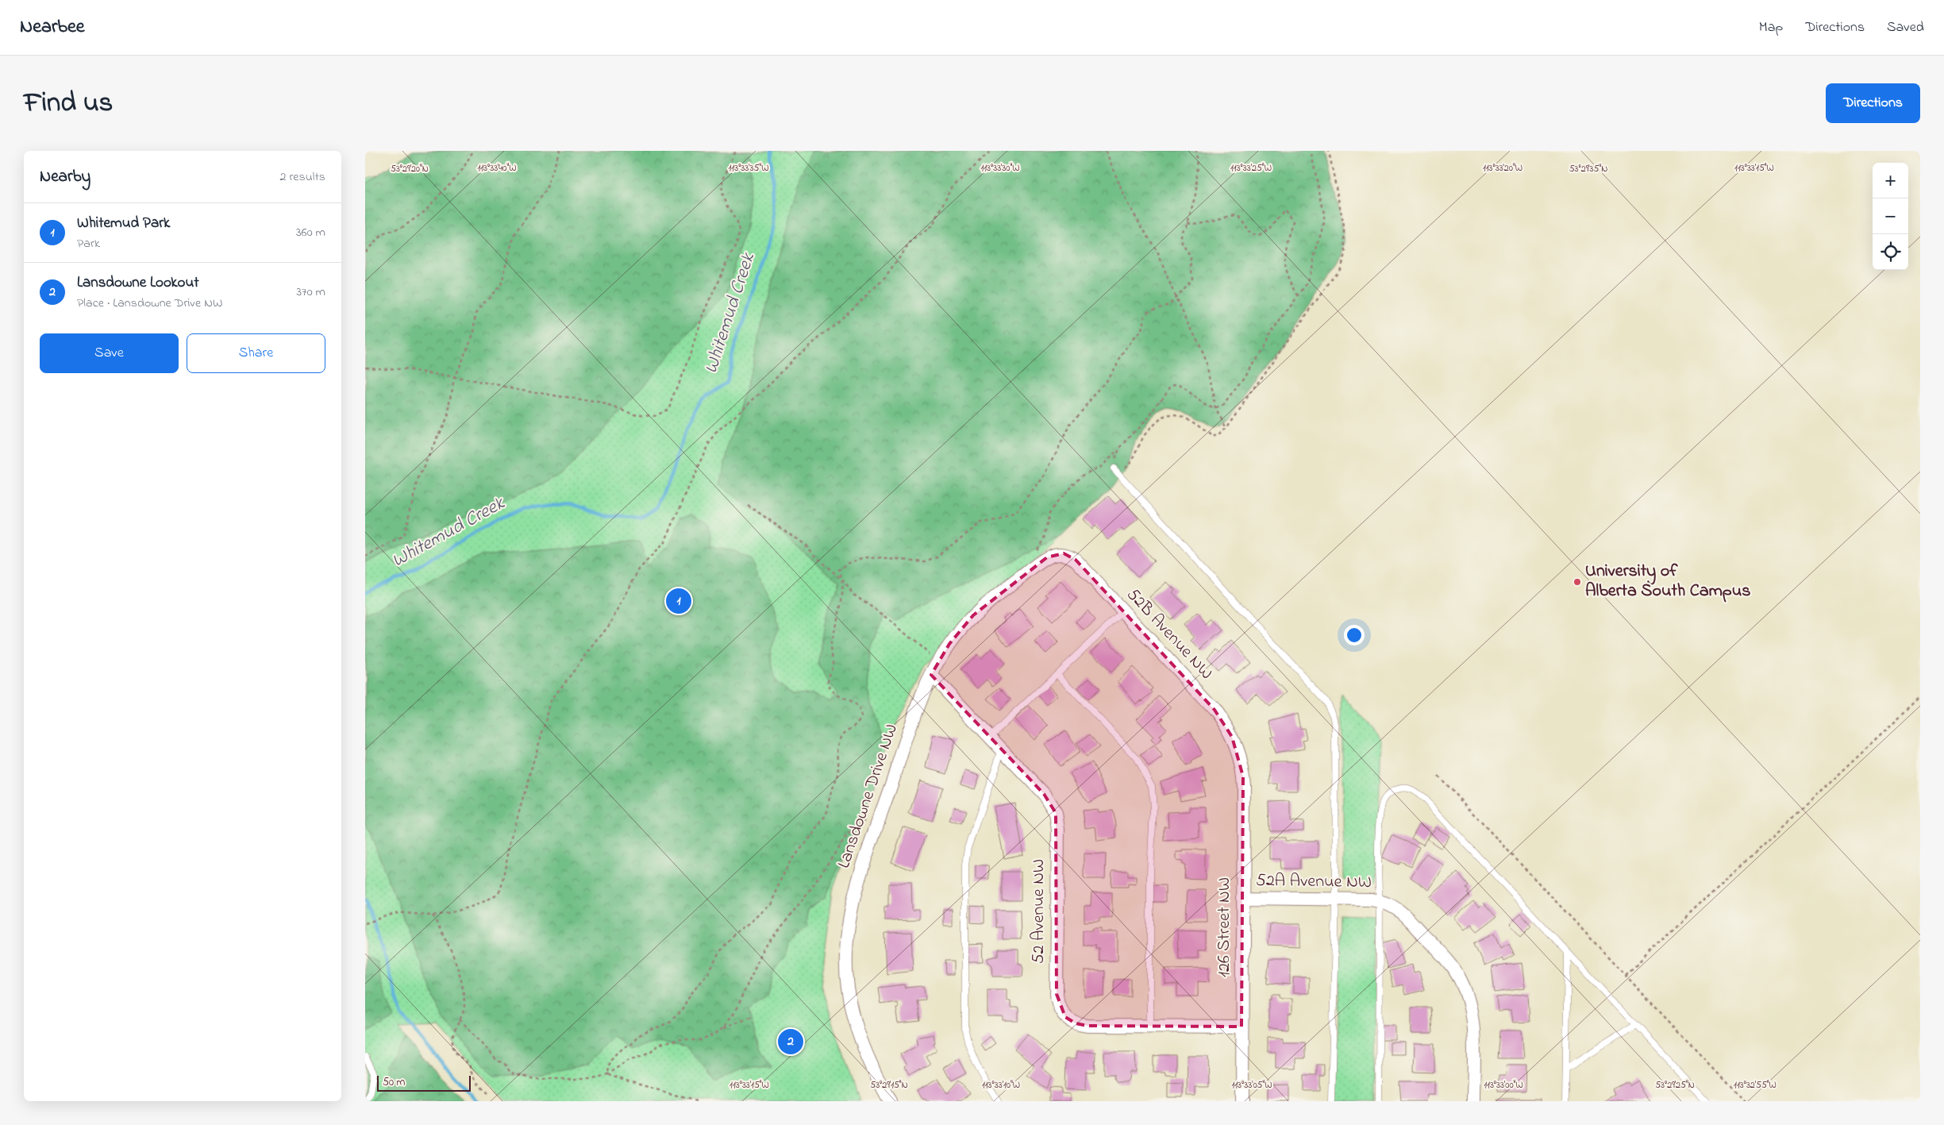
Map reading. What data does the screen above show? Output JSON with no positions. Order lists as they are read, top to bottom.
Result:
{
  "streets": {
    "street": [
      "52B Avenue NW",
      "Lansdowne Drive NW",
      "52A Avenue NW",
      "52 Avenue NW",
      "126 Street NW"
    ]
  },
  "crossings": [
    ["52B Avenue NW", "Lansdowne Drive NW"],
    ["52B Avenue NW", "126 Street NW"],
    ["Lansdowne Drive NW", "52 Avenue NW"],
    ["52A Avenue NW", "126 Street NW"],
    ["52 Avenue NW", "126 Street NW"]
  ],
  "water": ["Whitemud Creek"],
  "places": ["University of Alberta South Campus"],
  "scale_bar": "50 m",
  "page": {
    "header": "Nearbee",
    "nav": ["Map", "Directions", "Saved"],
    "title": "Find us",
    "buttons": [
      "Directions",
      ["Save", "Share"]
    ],
    "heading": ["Nearby", "2 results"],
    "map_buttons": ["+", "−"],
    "list": [
      {
        "mark": "1",
        "name": "Whitemud Park",
        "note": "Park",
        "value": "360 m"
      },
      {
        "mark": "2",
        "name": "Lansdowne Lookout",
        "note": "Place · Lansdowne Drive NW",
        "value": "370 m"
      }
    ],
    "pins": ["1", "2"],
    "scale": "50 m"
  },
  "coordinates": [
    "113°33'15\"W",
    "113°33'40\"W",
    "113°33'35\"W",
    "113°33'30\"W",
    "113°33'25\"W",
    "113°33'20\"W",
    "53°29'35\"N",
    "53°29'20\"N",
    "53°29'15\"N",
    "53°29'25\"N",
    "113°33'10\"W",
    "113°33'05\"W",
    "113°33'00\"W",
    "113°32'55\"W"
  ]
}
